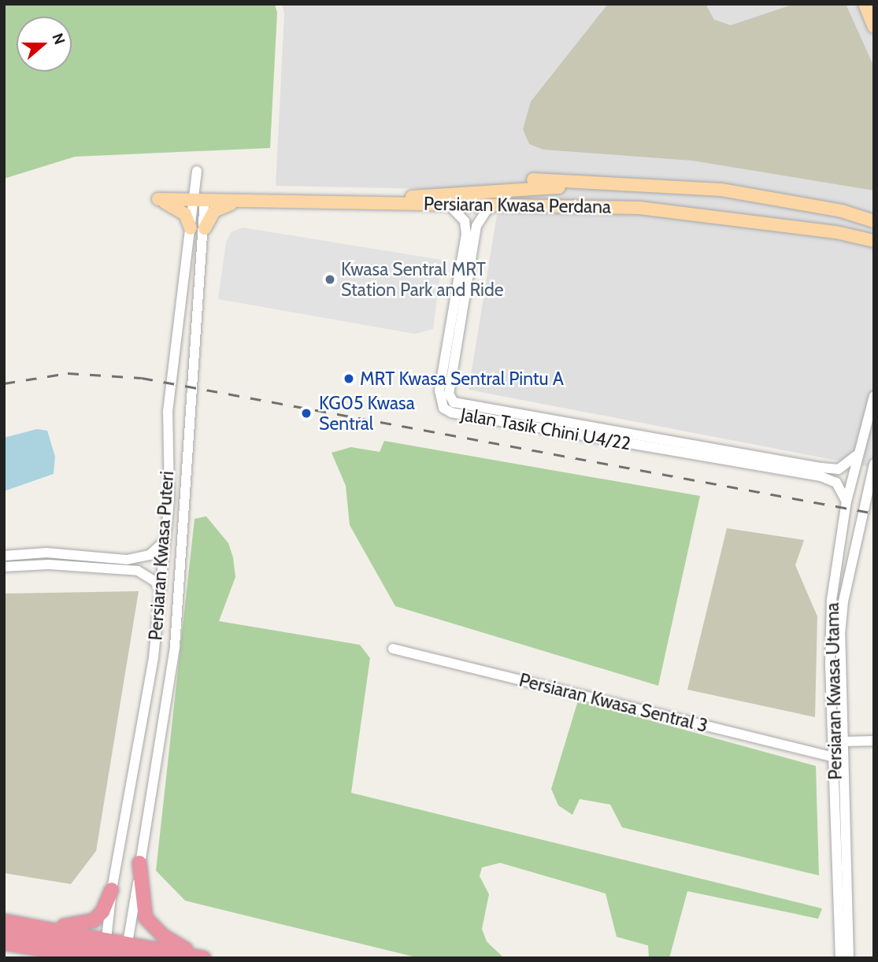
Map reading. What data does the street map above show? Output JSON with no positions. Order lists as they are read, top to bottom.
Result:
{
  "streets": {
    "main road": ["Persiaran Kwasa Perdana"],
    "street": [
      "Jalan Tasik Chini U4/22",
      "Persiaran Kwasa Puteri",
      "Persiaran Kwasa Utama",
      "Persiaran Kwasa Sentral 3"
    ]
  },
  "crossings": [
    ["Persiaran Kwasa Perdana", "Jalan Tasik Chini U4/22"],
    ["Persiaran Kwasa Perdana", "Persiaran Kwasa Puteri"],
    ["Jalan Tasik Chini U4/22", "Persiaran Kwasa Utama"],
    ["Persiaran Kwasa Utama", "Persiaran Kwasa Sentral 3"]
  ],
  "places": ["Kwasa Sentral MRT Station Park and Ride", "MRT Kwasa Sentral Pintu A", "KG05 Kwasa Sentral"],
  "north": "right"
}
